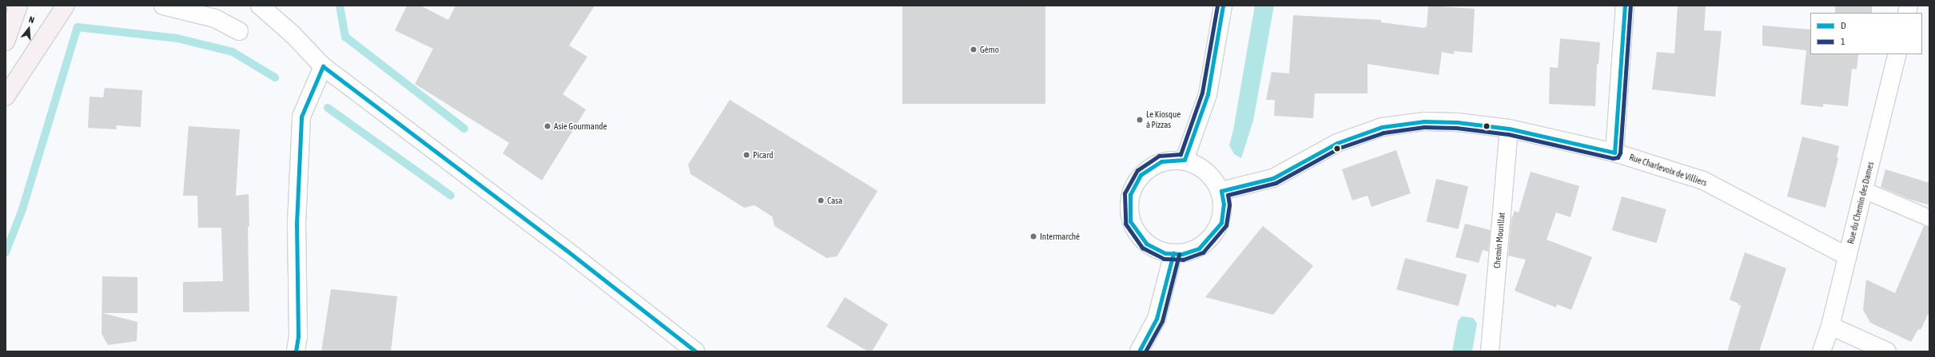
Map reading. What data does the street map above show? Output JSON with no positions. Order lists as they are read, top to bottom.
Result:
{
  "streets": {
    "street": ["Rue Charlevoix de Villiers", "Rue du Chemin des Dames", "Chemin Mourillat"]
  },
  "crossings": [
    ["Rue Charlevoix de Villiers", "Rue du Chemin des Dames"],
    ["Rue Charlevoix de Villiers", "Chemin Mourillat"]
  ],
  "places": [
    "Gémo",
    "Le Kiosque à Pizzas",
    "Asie Gourmande",
    "Picard",
    "Casa",
    "Intermarché"
  ],
  "lines": ["transit line D", "transit line 1"],
  "legend": ["D", "1"],
  "north": "top"
}
